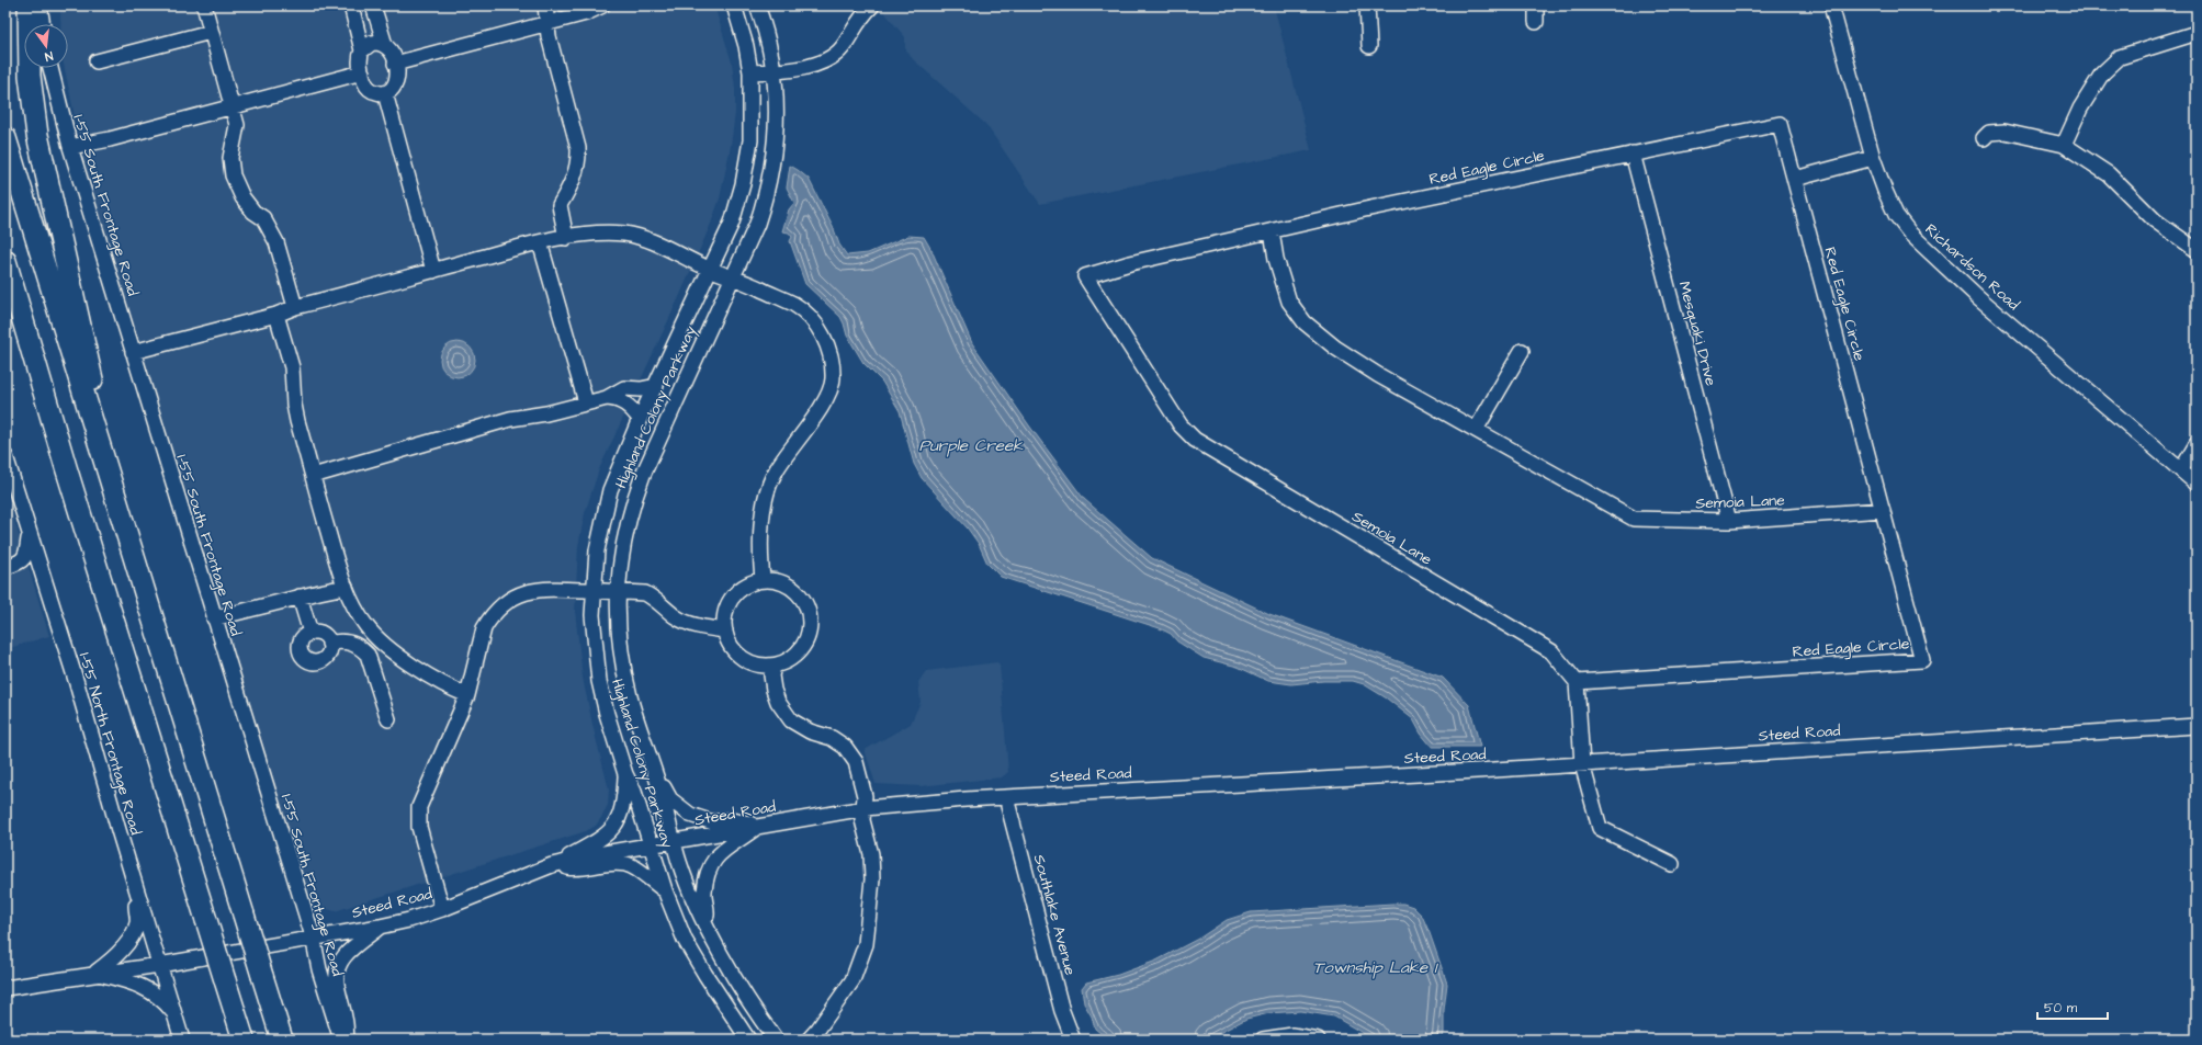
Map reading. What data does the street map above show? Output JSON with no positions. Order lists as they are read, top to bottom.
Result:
{
  "streets": {
    "street": [
      "Red Eagle Circle",
      "I-55 South Frontage Road",
      "Richardson Road",
      "Mesquaki Drive",
      "Highland Colony Parkway",
      "Semoia Lane",
      "Steed Road",
      "I-55 North Frontage Road",
      "Southlake Avenue"
    ]
  },
  "crossings": [
    ["Red Eagle Circle", "Mesquaki Drive"],
    ["Red Eagle Circle", "Semoia Lane"],
    ["I-55 South Frontage Road", "Steed Road"],
    ["Mesquaki Drive", "Semoia Lane"],
    ["Highland Colony Parkway", "Steed Road"],
    ["Steed Road", "I-55 North Frontage Road"],
    ["Steed Road", "Southlake Avenue"]
  ],
  "water": ["Purple Creek", "Township Lake 1"],
  "scale_bar": "50 m",
  "north": "bottom"
}
